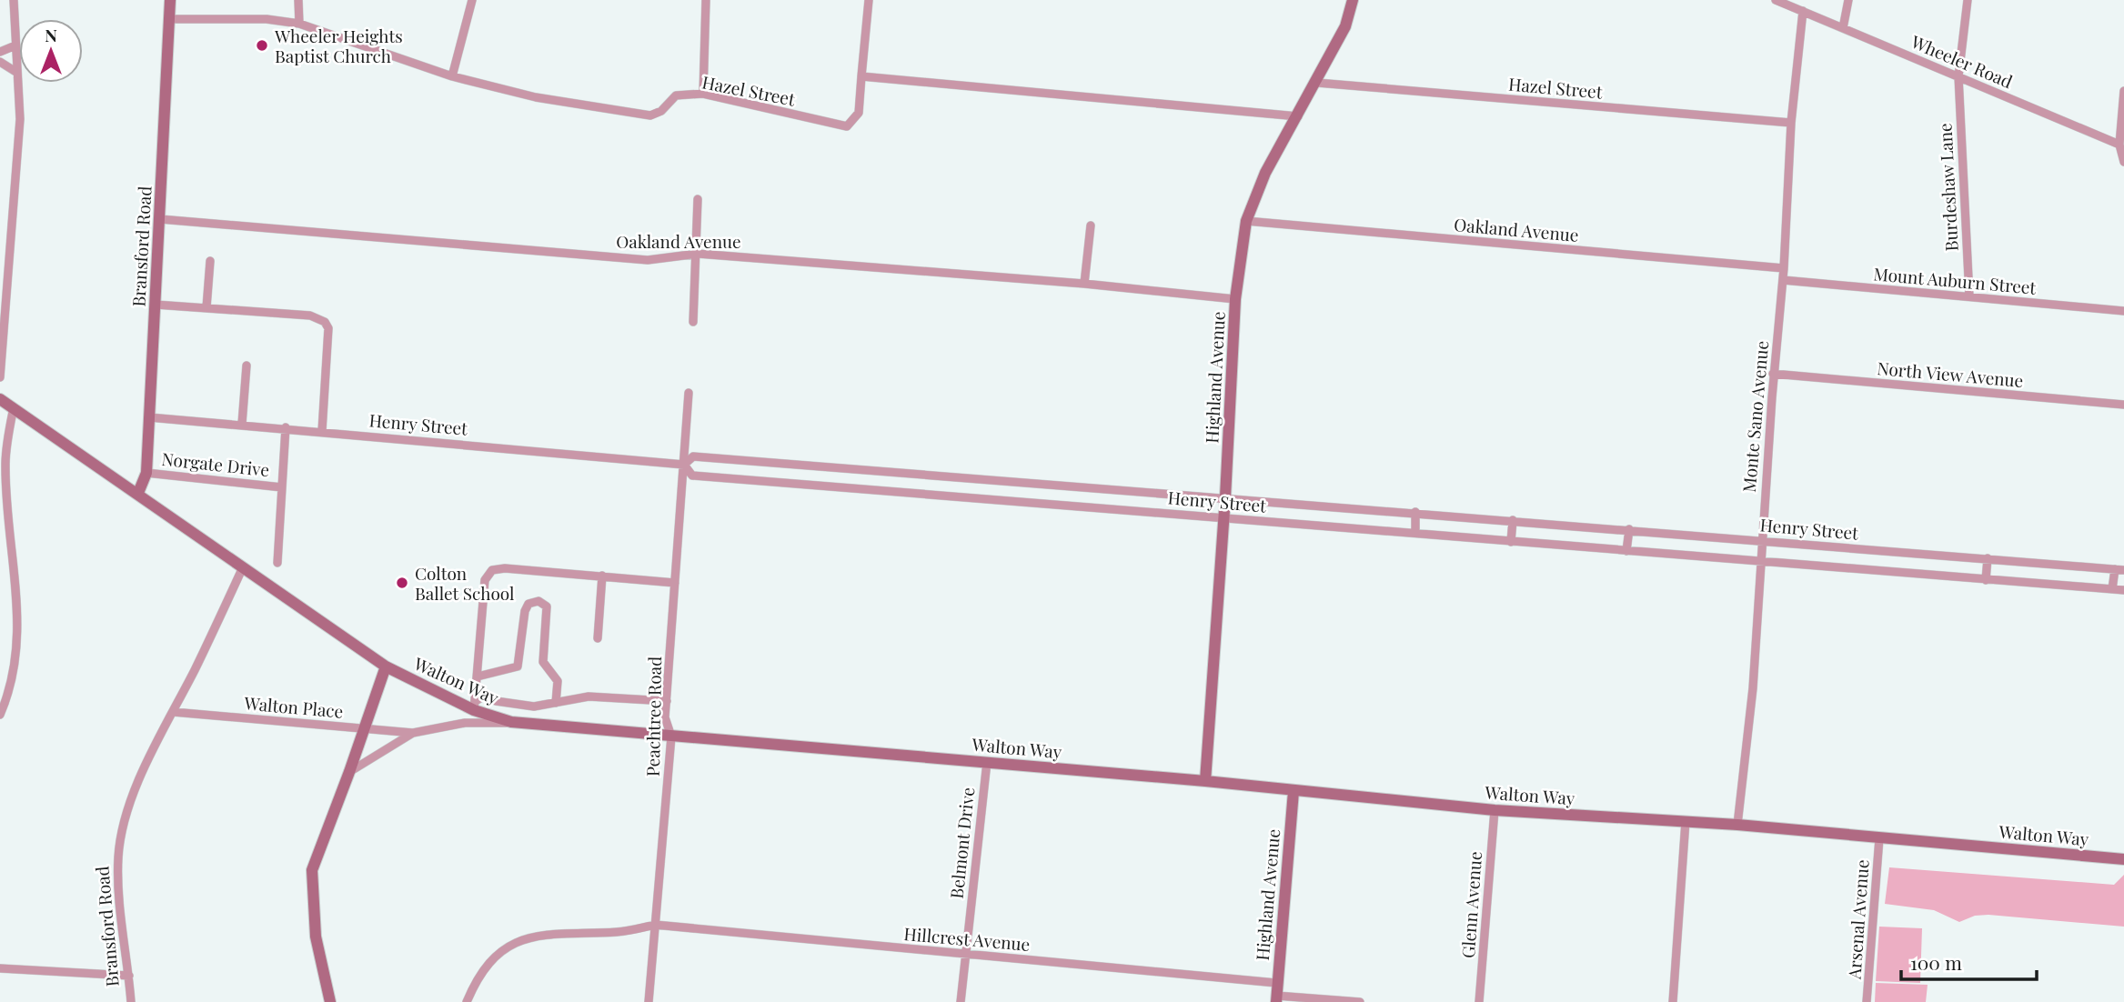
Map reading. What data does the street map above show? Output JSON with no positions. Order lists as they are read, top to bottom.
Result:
{
  "streets": {
    "main road": ["Bransford Road", "Highland Avenue", "Walton Way"],
    "street": [
      "Wheeler Road",
      "Hazel Street",
      "Burdeshaw Lane",
      "Oakland Avenue",
      "Mount Auburn Street",
      "North View Avenue",
      "Monte Sano Avenue",
      "Henry Street",
      "Norgate Drive",
      "Walton Place",
      "Peachtree Road",
      "Belmont Drive",
      "Glenn Avenue",
      "Arsenal Avenue",
      "Hillcrest Avenue"
    ]
  },
  "crossings": [
    ["Wheeler Road", "Burdeshaw Lane"],
    ["Wheeler Road", "Monte Sano Avenue"],
    ["Hazel Street", "Bransford Road"],
    ["Hazel Street", "Highland Avenue"],
    ["Hazel Street", "Monte Sano Avenue"],
    ["Burdeshaw Lane", "Mount Auburn Street"],
    ["Oakland Avenue", "Bransford Road"],
    ["Oakland Avenue", "Highland Avenue"],
    ["Oakland Avenue", "Monte Sano Avenue"],
    ["Bransford Road", "Henry Street"],
    ["Bransford Road", "Norgate Drive"],
    ["Bransford Road", "Walton Way"],
    ["Bransford Road", "Walton Place"],
    ["Mount Auburn Street", "Monte Sano Avenue"],
    ["North View Avenue", "Monte Sano Avenue"],
    ["Highland Avenue", "Henry Street"],
    ["Highland Avenue", "Walton Way"],
    ["Highland Avenue", "Hillcrest Avenue"],
    ["Monte Sano Avenue", "Henry Street"],
    ["Monte Sano Avenue", "Walton Way"],
    ["Henry Street", "Peachtree Road"],
    ["Walton Way", "Peachtree Road"],
    ["Walton Way", "Belmont Drive"],
    ["Walton Way", "Glenn Avenue"],
    ["Walton Way", "Arsenal Avenue"],
    ["Peachtree Road", "Hillcrest Avenue"],
    ["Belmont Drive", "Hillcrest Avenue"]
  ],
  "places": ["Wheeler Heights Baptist Church", "Colton Ballet School"],
  "scale_bar": "100 m",
  "north": "top"
}
